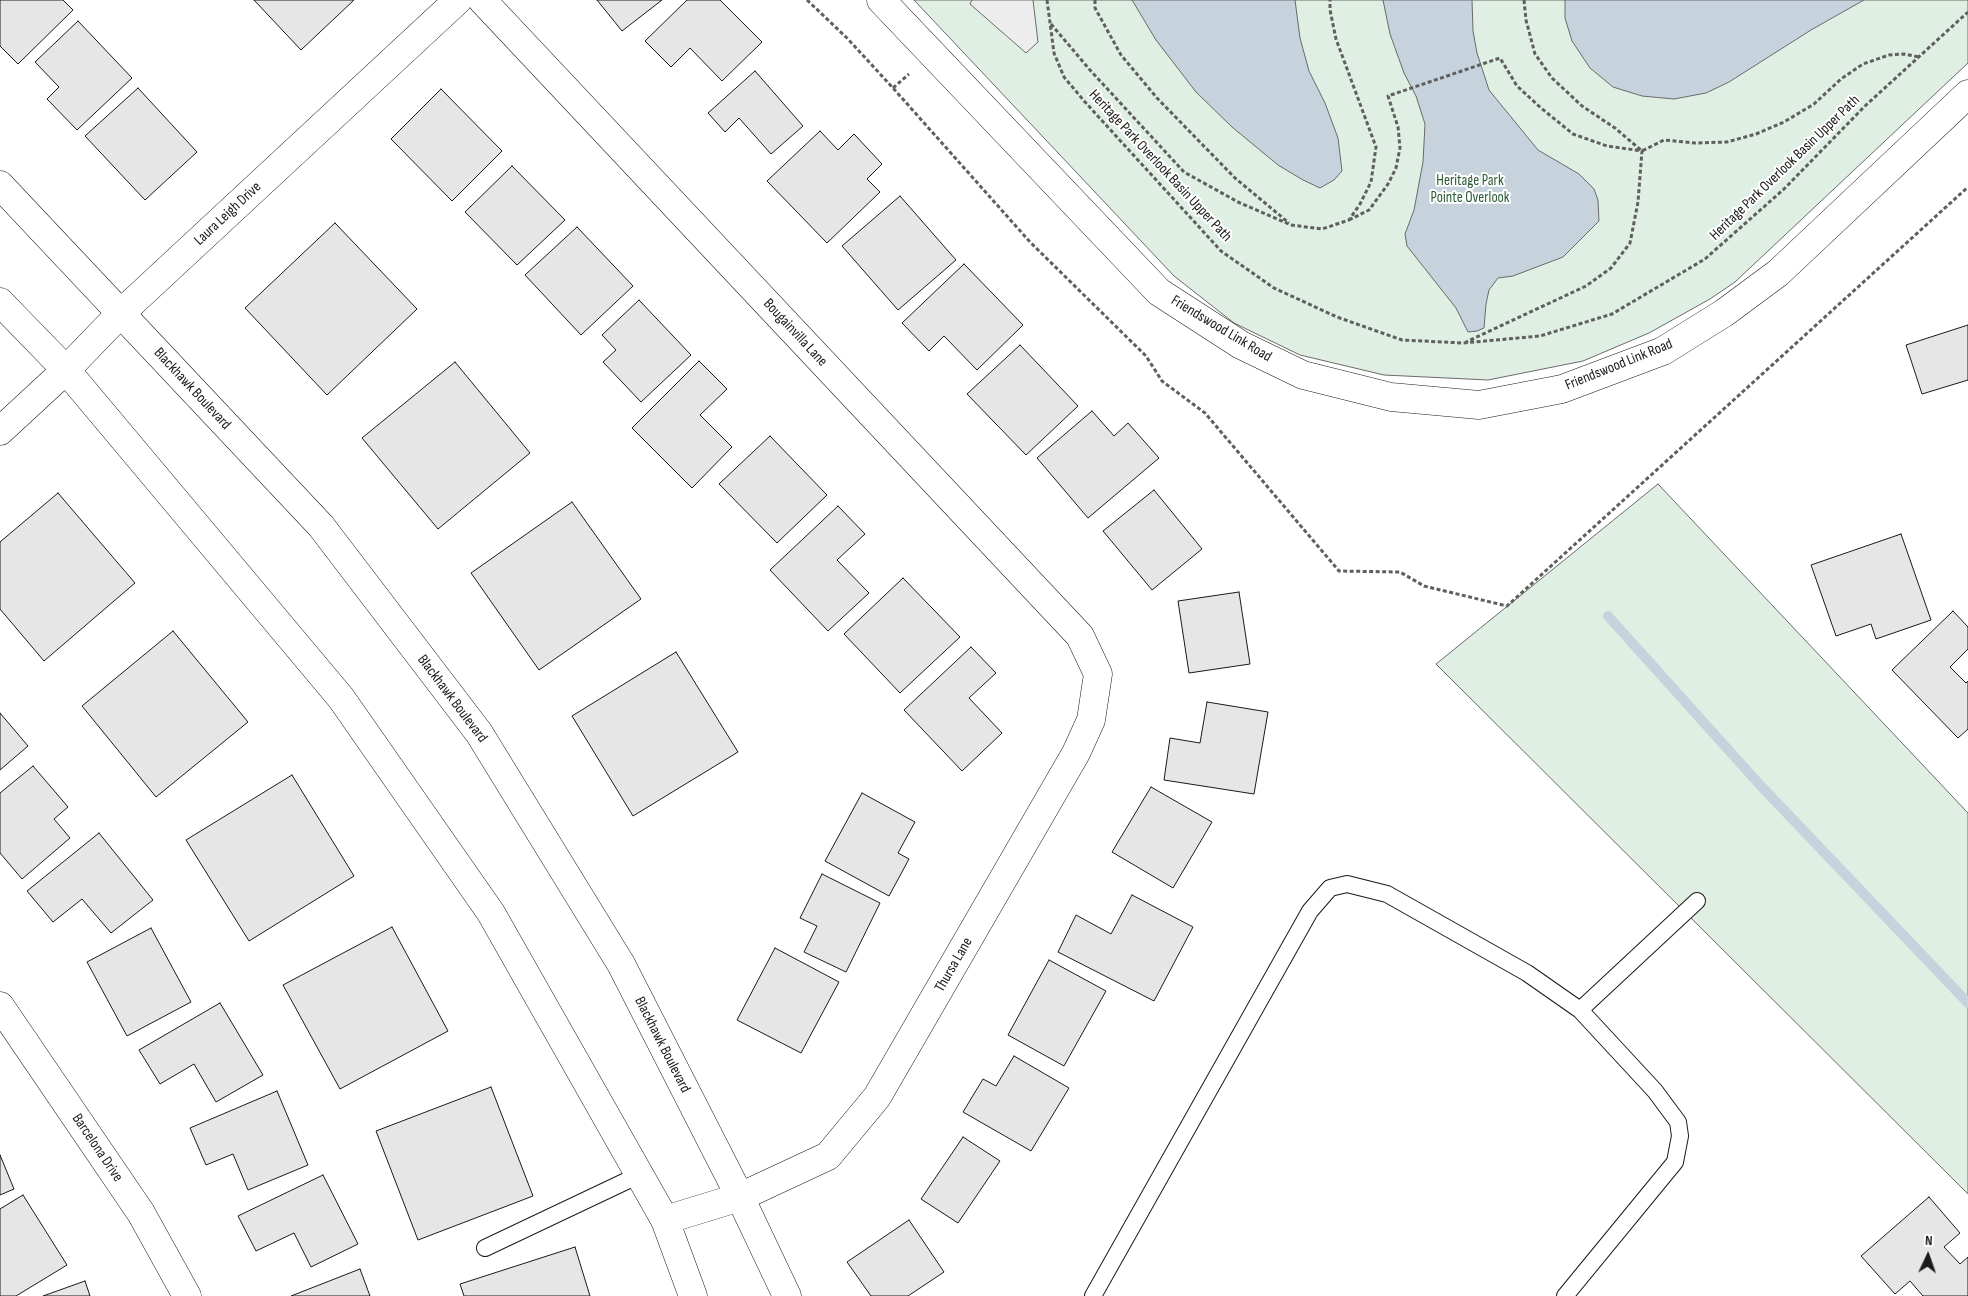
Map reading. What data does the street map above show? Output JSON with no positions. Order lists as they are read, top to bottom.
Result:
{
  "streets": {
    "street": [
      "Laura Leigh Drive",
      "Friendswood Link Road",
      "Bougainvilla Lane",
      "Blackhawk Boulevard",
      "Thursa Lane",
      "Barcelona Drive"
    ],
    "path": ["Heritage Park Overlook Basin Upper Path"]
  },
  "crossings": [
    ["Laura Leigh Drive", "Blackhawk Boulevard"],
    ["Bougainvilla Lane", "Thursa Lane"],
    ["Blackhawk Boulevard", "Thursa Lane"]
  ],
  "parks": ["Heritage Park Pointe Overlook"],
  "north": "top"
}
